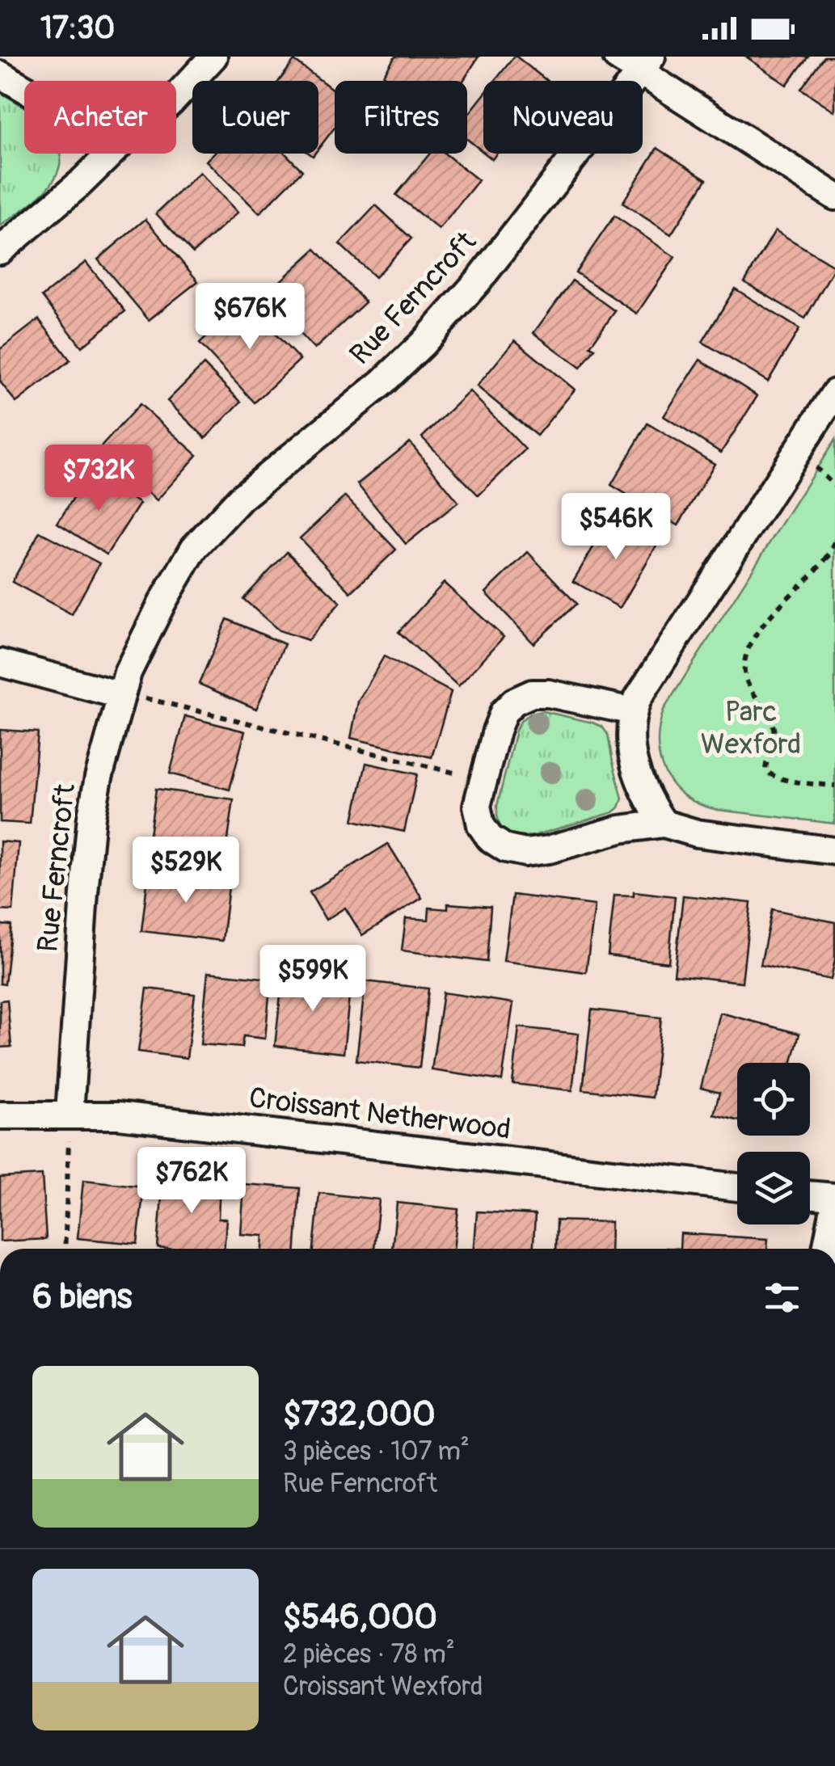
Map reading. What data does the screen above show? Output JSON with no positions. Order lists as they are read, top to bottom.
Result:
{
  "streets": {
    "street": ["Rue Ferncroft", "Croissant Netherwood"]
  },
  "crossings": [
    ["Rue Ferncroft", "Croissant Netherwood"]
  ],
  "parks": ["Parc Wexford"],
  "page": {
    "status": "17:30",
    "chip": [
      "Acheter",
      "Louer",
      "Filtres",
      "Nouveau"
    ],
    "price": [
      "$676K",
      "$732K",
      "$546K",
      "$529K",
      "$599K",
      "$762K"
    ],
    "heading": "6 biens",
    "list": [
      {
        "name": "$732,000",
        "note": "3 pièces · 107 m² · Rue Ferncroft"
      },
      {
        "name": "$546,000",
        "note": "2 pièces · 78 m² · Croissant Wexford"
      }
    ]
  }
}
